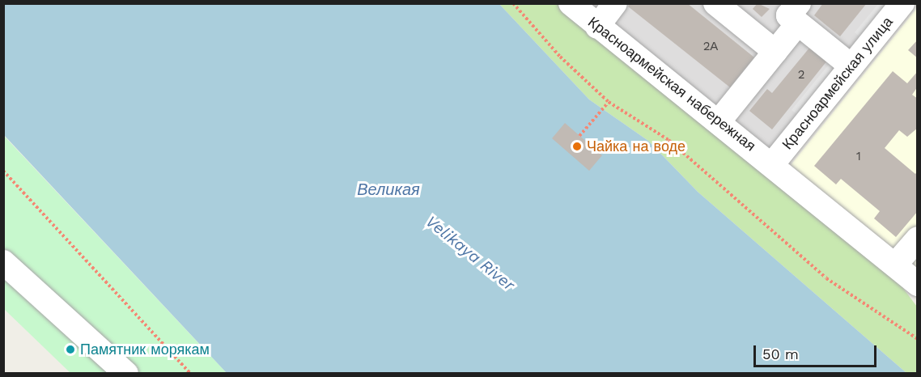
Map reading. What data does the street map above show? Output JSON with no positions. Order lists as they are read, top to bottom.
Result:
{
  "streets": {
    "street": ["Красноармейская улица", "Красноармейская набережная"]
  },
  "crossings": [
    ["Красноармейская улица", "Красноармейская набережная"]
  ],
  "water": ["Великая", "Velikaya River"],
  "places": ["Чайка на воде", "Памятник морякам"],
  "house_numbers": ["2А", "2", "1"],
  "scale_bar": "50 m"
}
